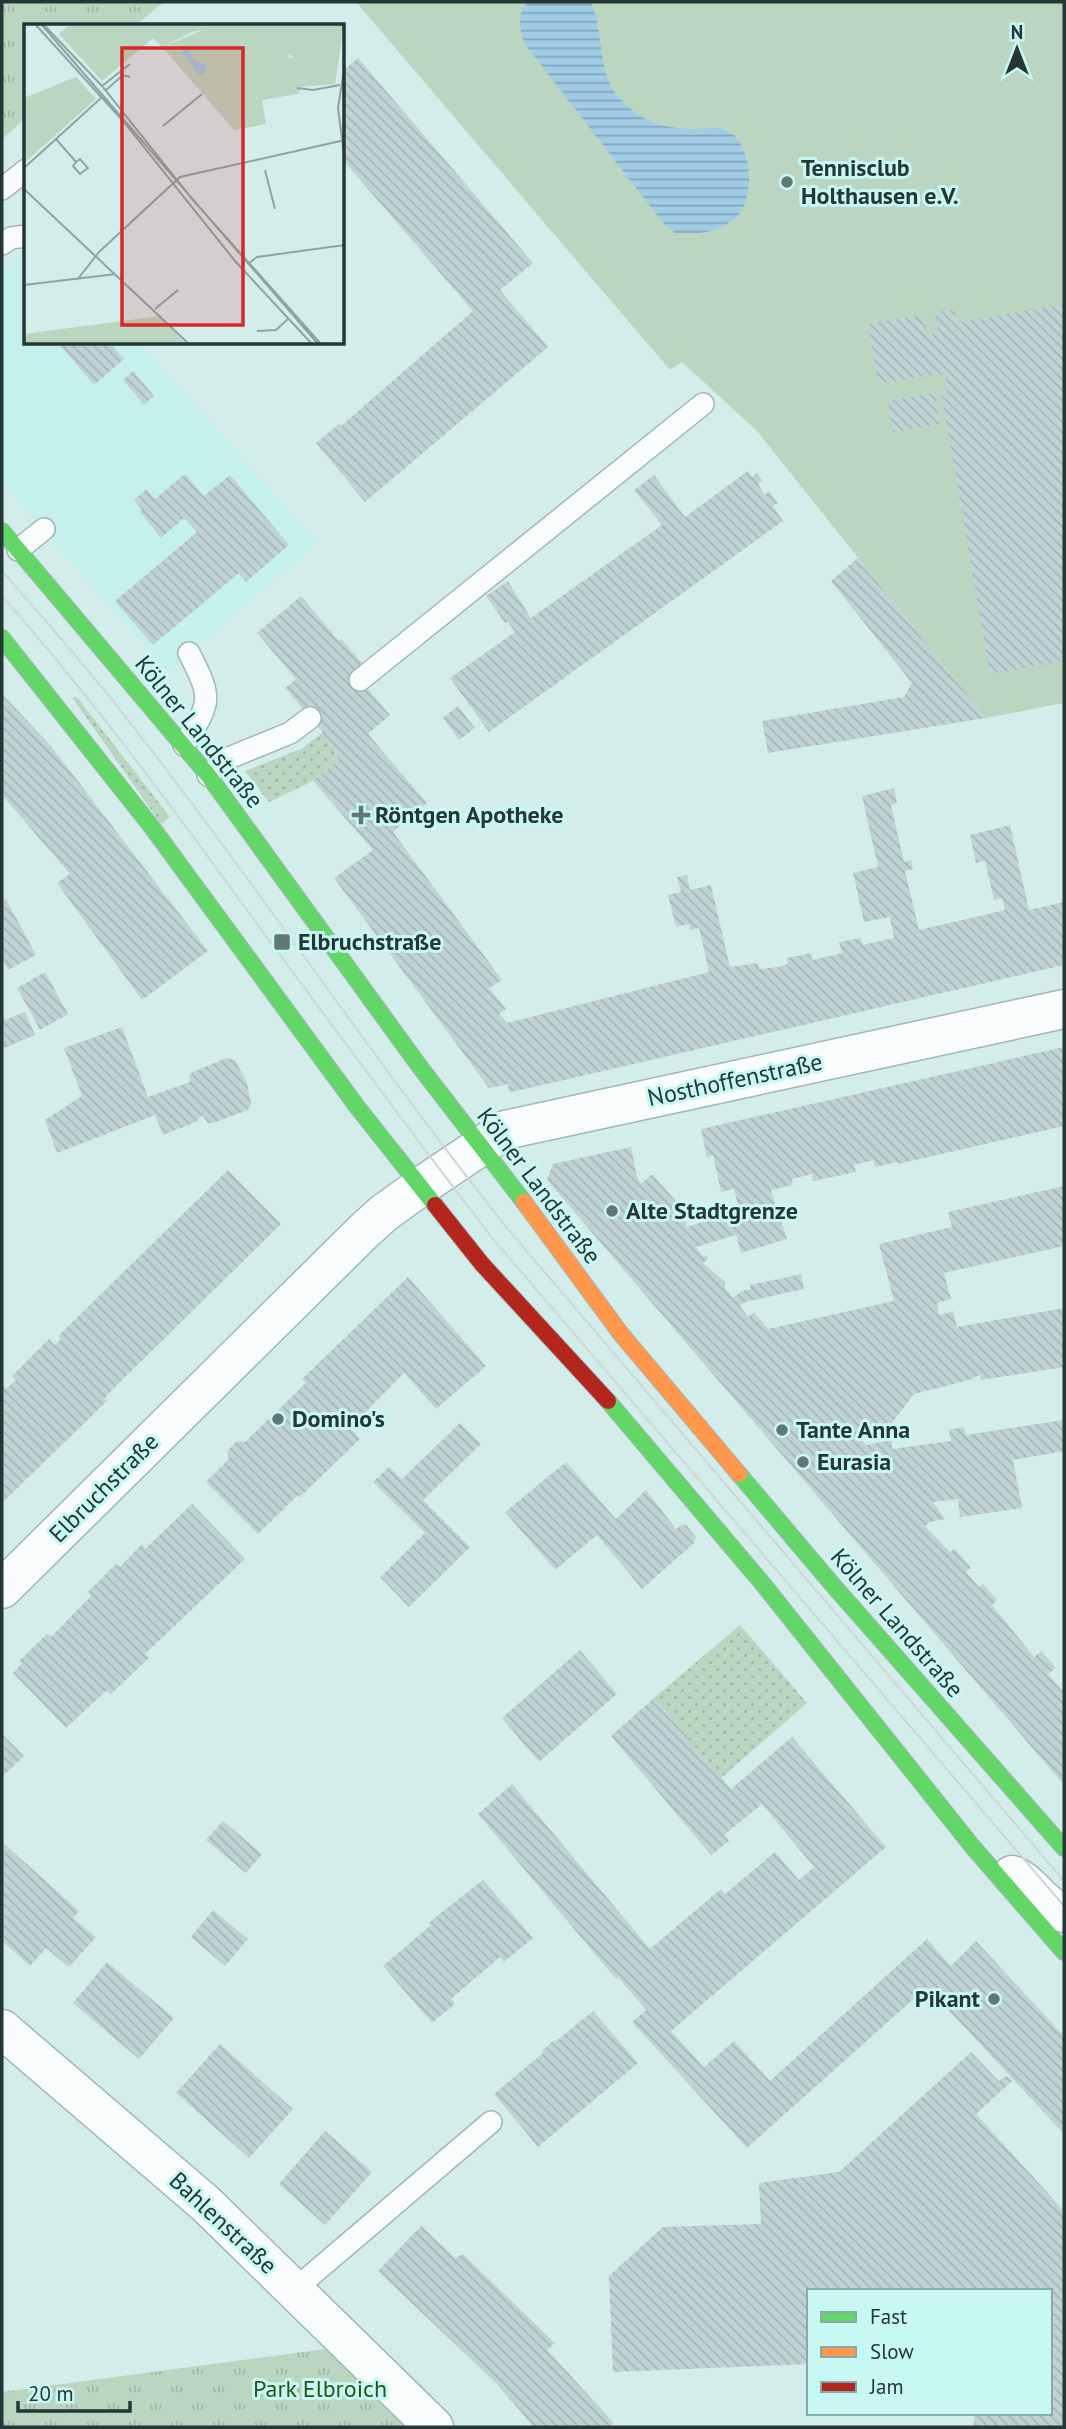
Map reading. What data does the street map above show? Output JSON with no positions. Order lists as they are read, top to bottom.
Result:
{
  "streets": {
    "main road": ["Kölner Landstraße"],
    "street": ["Nosthoffenstraße", "Elbruchstraße", "Bahlenstraße"]
  },
  "crossings": [
    ["Kölner Landstraße", "Nosthoffenstraße"],
    ["Nosthoffenstraße", "Elbruchstraße"]
  ],
  "parks": ["Park Elbroich"],
  "places": {
    "other": [
      "Tennisclub Holthausen e.V.",
      "Alte Stadtgrenze",
      "Domino's",
      "Tante Anna",
      "Eurasia",
      "Pikant"
    ],
    "health": ["Röntgen Apotheke"],
    "transit": ["Elbruchstraße"]
  },
  "legend": ["Fast", "Slow", "Jam"],
  "scale_bar": "20 m",
  "north": "top"
}
